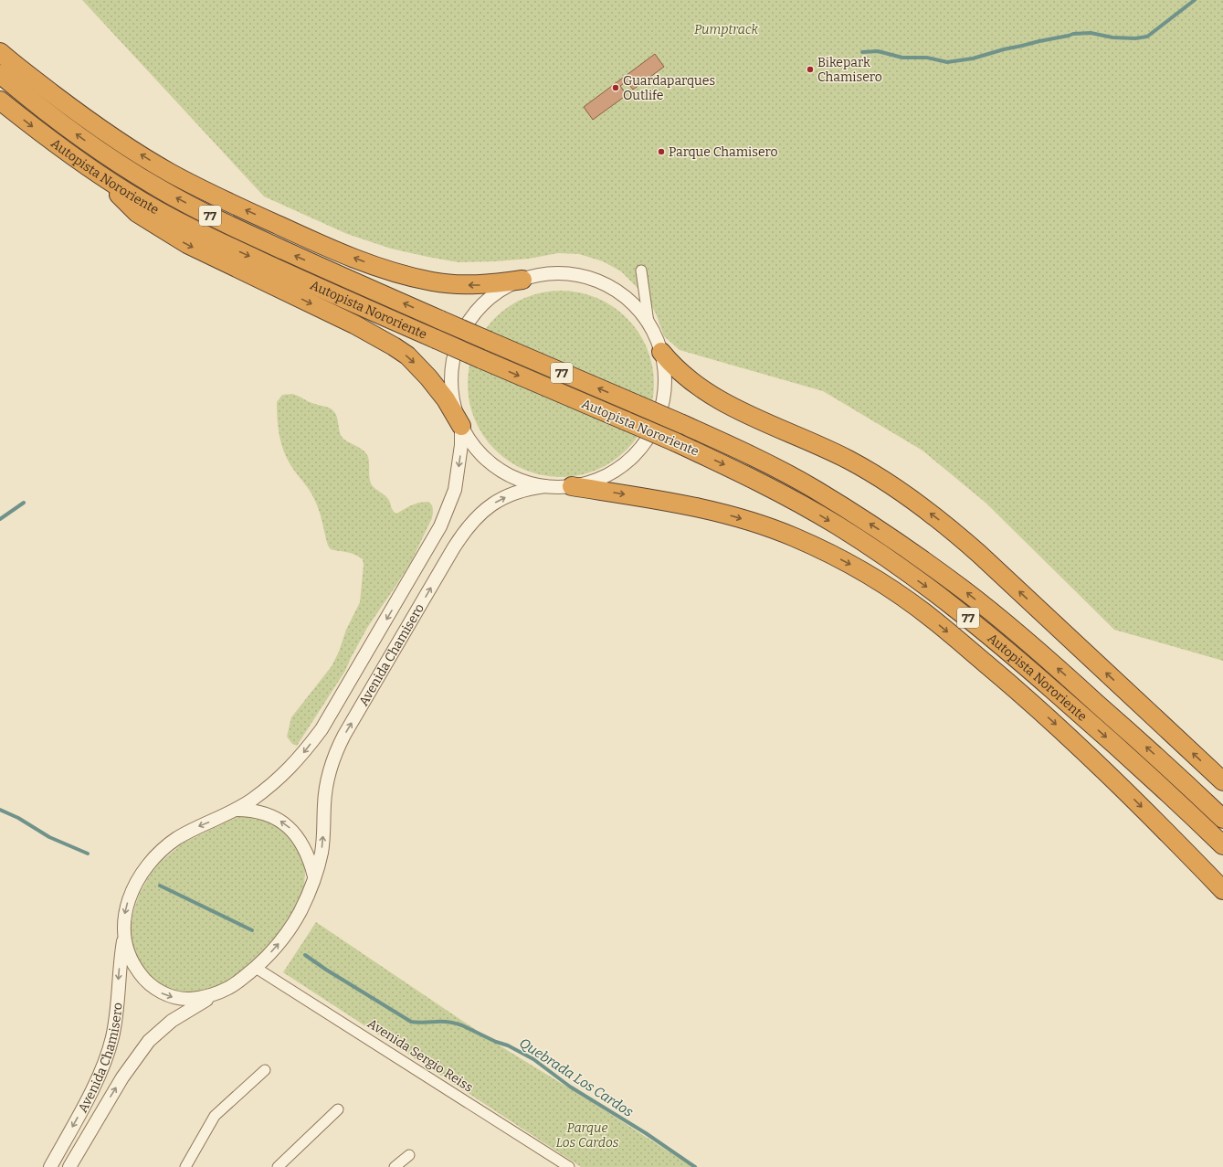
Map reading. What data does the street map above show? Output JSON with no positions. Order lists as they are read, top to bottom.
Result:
{
  "streets": {
    "highway": ["Autopista Nororiente", "77"],
    "street": ["Avenida Chamisero", "Avenida Sergio Reiss"]
  },
  "crossings": [
    ["Avenida Chamisero", "Avenida Sergio Reiss"]
  ],
  "water": ["Quebrada Los Cardos"],
  "parks": ["Pumptrack", "Parque Los Cardos"],
  "places": ["Bikepark Chamisero", "Guardaparques Outlife", "Parque Chamisero"]
}
